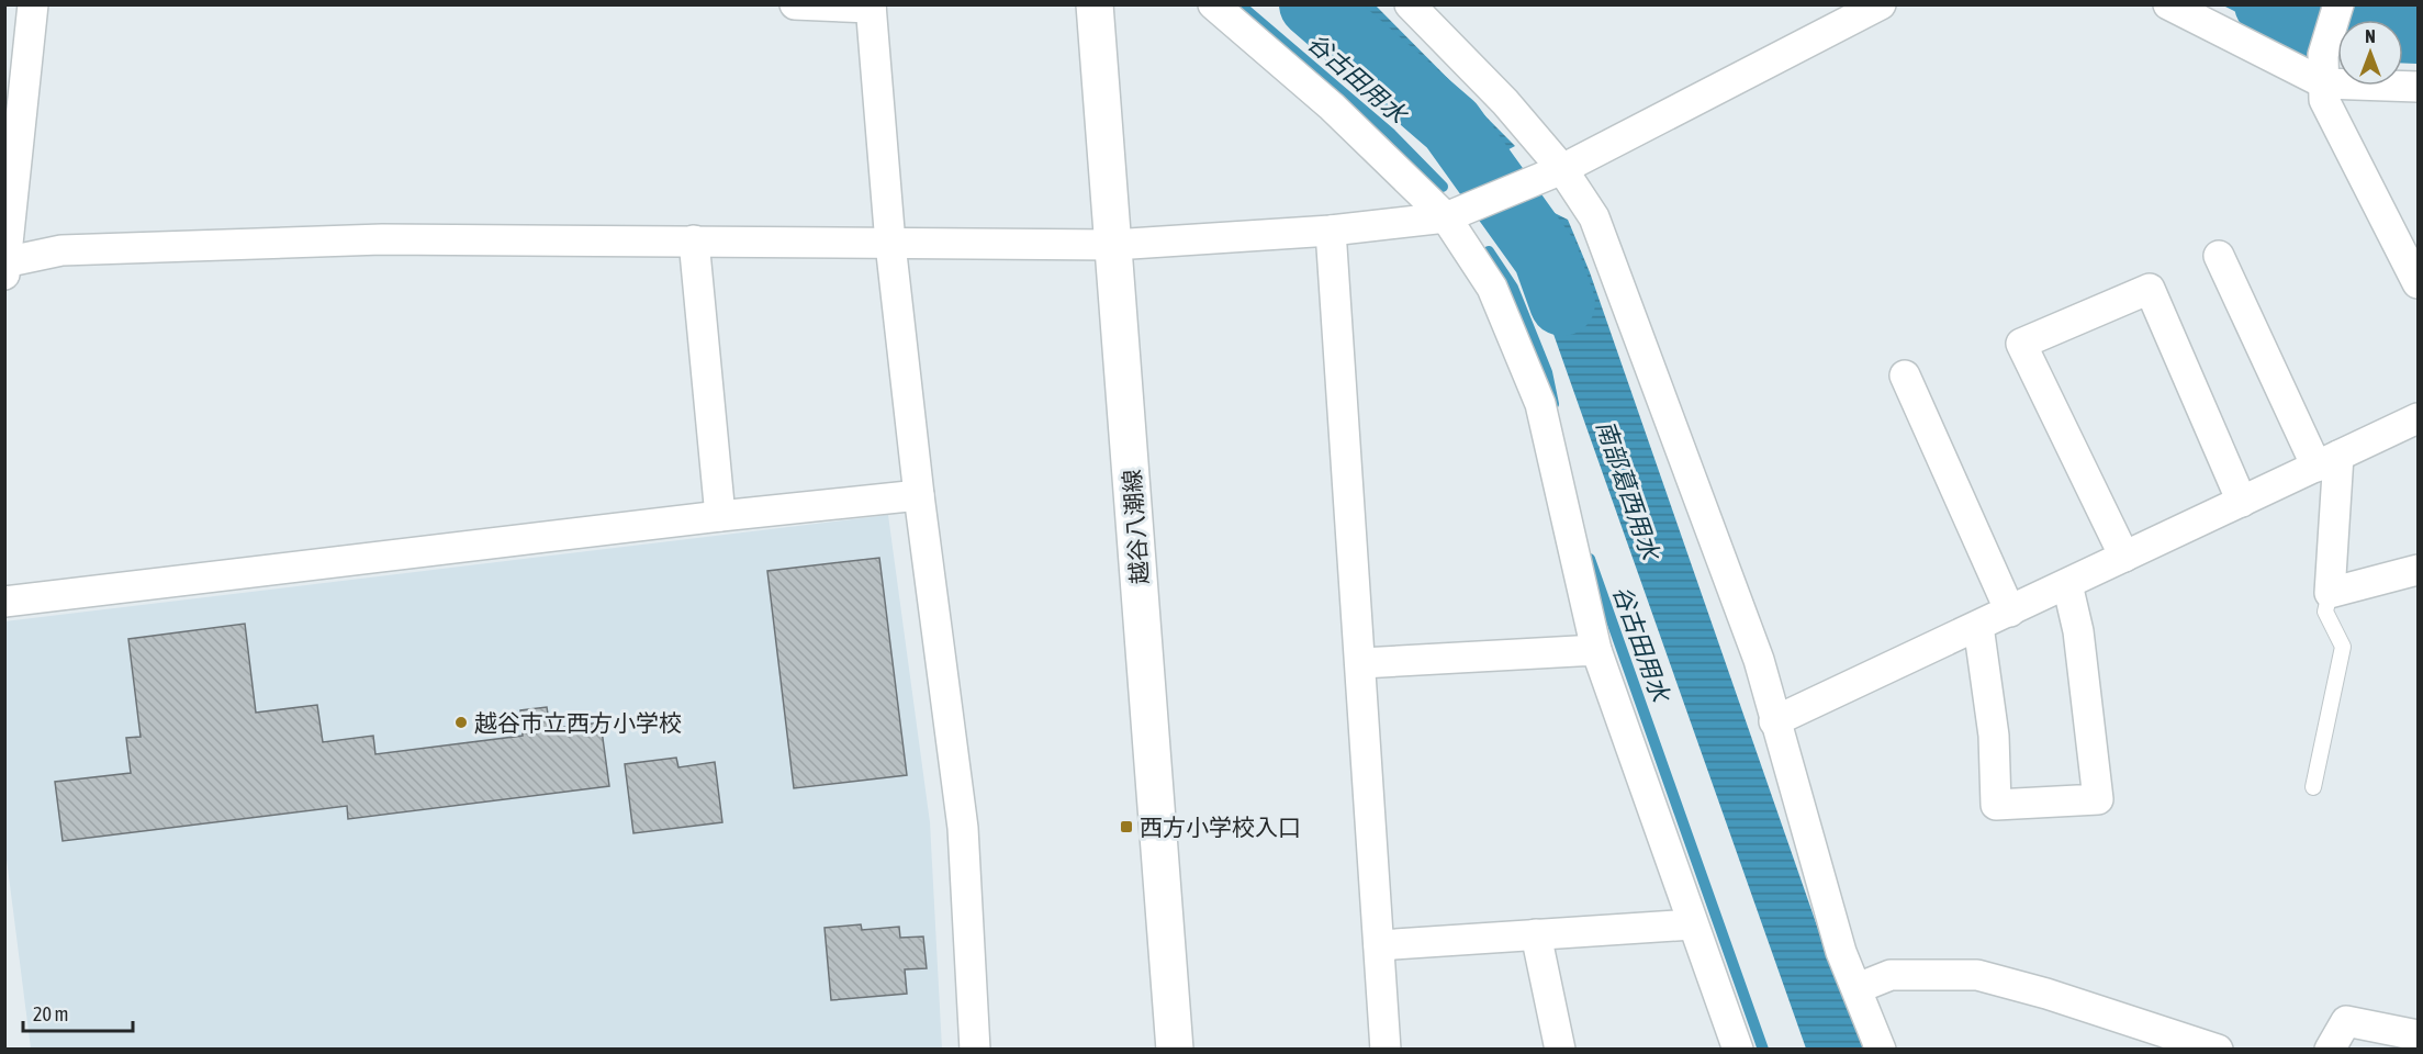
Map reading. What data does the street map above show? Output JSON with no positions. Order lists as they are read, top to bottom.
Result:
{
  "streets": {
    "main road": ["越谷八潮線"]
  },
  "water": ["谷古田用水", "南部葛西用水"],
  "places": {
    "other": ["越谷市立西方小学校"],
    "transit": ["西方小学校入口"]
  },
  "scale_bar": "20 m",
  "north": "top"
}
